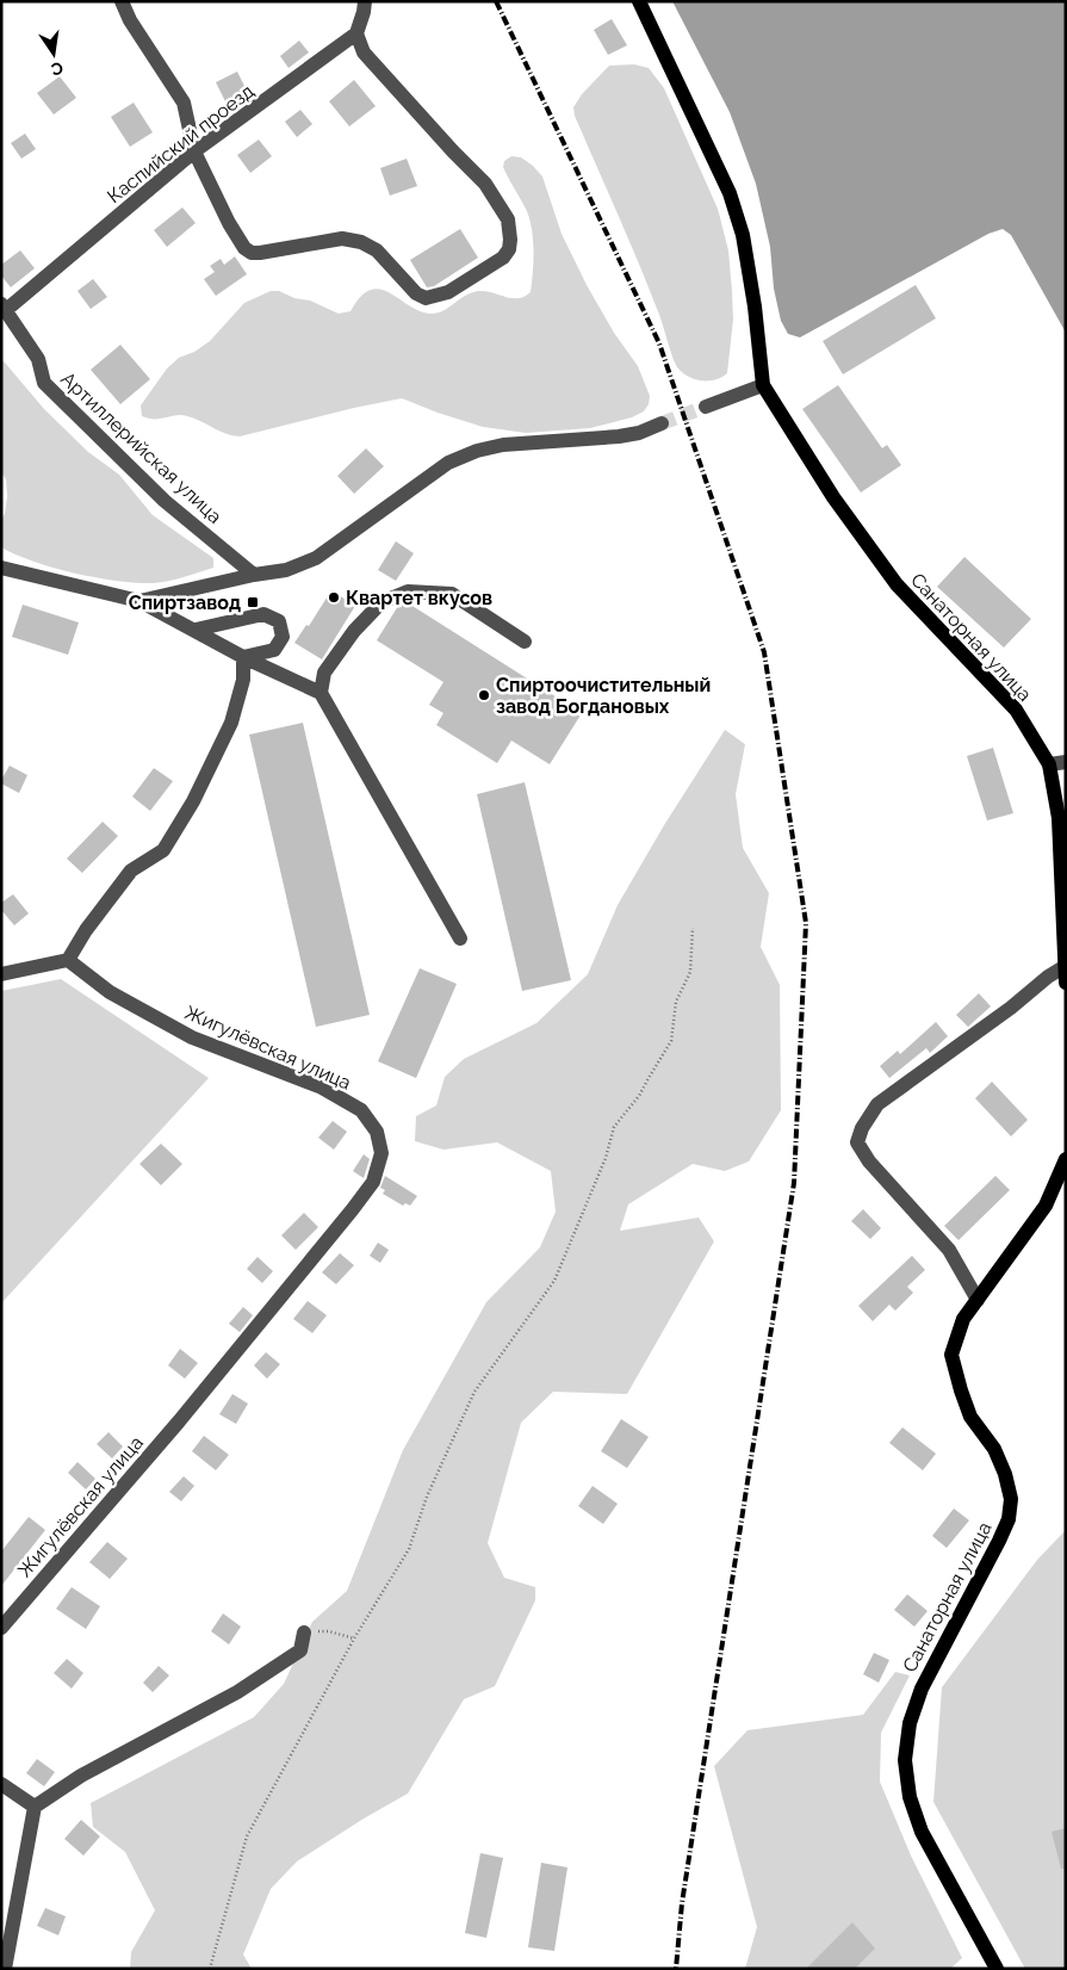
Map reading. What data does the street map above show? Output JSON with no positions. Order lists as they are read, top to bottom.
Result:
{
  "streets": {
    "main road": ["Санаторная улица"],
    "street": ["Каспийский проезд", "Артиллерийская улица", "Жигулёвская улица"]
  },
  "crossings": [
    ["Каспийский проезд", "Артиллерийская улица"]
  ],
  "places": {
    "other": ["Квартет вкусов", "Спиртоочистительный завод Богдановых"],
    "transit": ["Спиртзавод"]
  },
  "north": "bottom"
}
